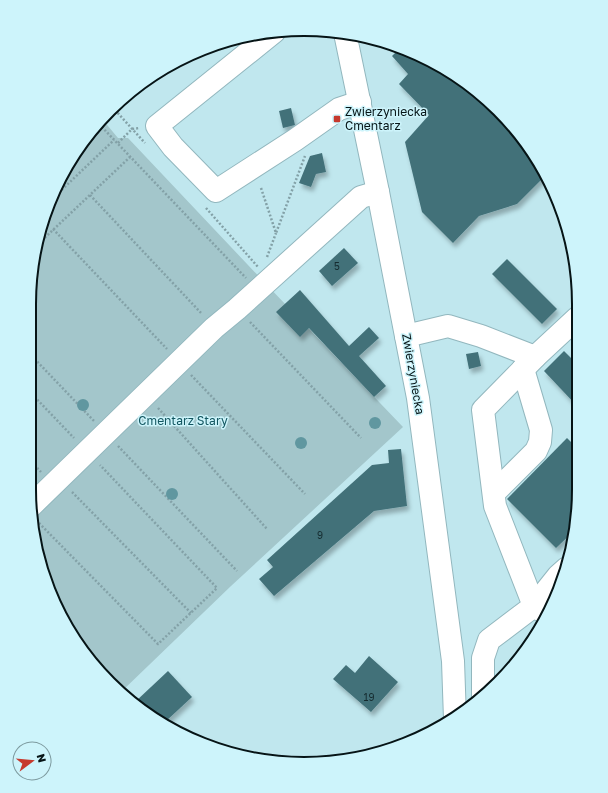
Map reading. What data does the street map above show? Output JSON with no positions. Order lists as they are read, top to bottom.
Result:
{
  "streets": {
    "street": ["Zwierzyniecka"]
  },
  "parks": ["Cmentarz Stary"],
  "places": {
    "transit": ["Zwierzyniecka Cmentarz"]
  },
  "house_numbers": ["5", "9", "19"],
  "north": "right"
}
